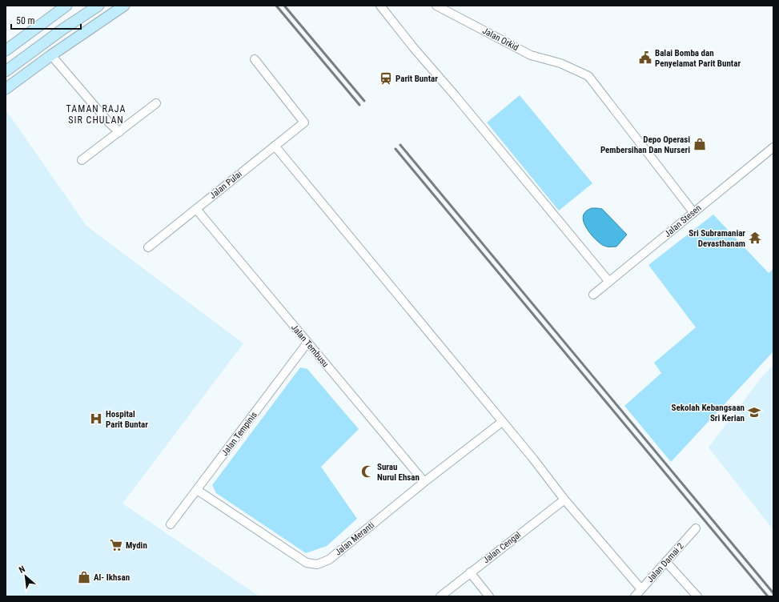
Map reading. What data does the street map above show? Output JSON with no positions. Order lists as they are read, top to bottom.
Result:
{
  "streets": {
    "street": [
      "Jalan Orkid",
      "Jalan Pulai",
      "Jalan Stesen",
      "Jalan Tembusu",
      "Jalan Tempinis",
      "Jalan Meranti",
      "Jalan Cengal",
      "Jalan Damai 2"
    ]
  },
  "crossings": [
    ["Jalan Orkid", "Jalan Stesen"],
    ["Jalan Pulai", "Jalan Tembusu"],
    ["Jalan Tembusu", "Jalan Tempinis"],
    ["Jalan Tembusu", "Jalan Meranti"],
    ["Jalan Tempinis", "Jalan Meranti"]
  ],
  "districts": ["TAMAN RAJA SIR CHULAN"],
  "places": {
    "public building": ["Balai Bomba dan Penyelamat Parit Buntar"],
    "station": ["Parit Buntar"],
    "shop": ["Depo Operasi Pembersihan Dan Nurseri", "Al- Ikhsan"],
    "temple": ["Sri Subramaniar Devasthanam"],
    "school or university": ["Sekolah Kebangsaan Sri Kerian"],
    "hospital": ["Hospital Parit Buntar"],
    "mosque": ["Surau Nurul Ehsan"],
    "supermarket": ["Mydin"]
  },
  "scale_bar": "50 m",
  "north": "top left"
}
